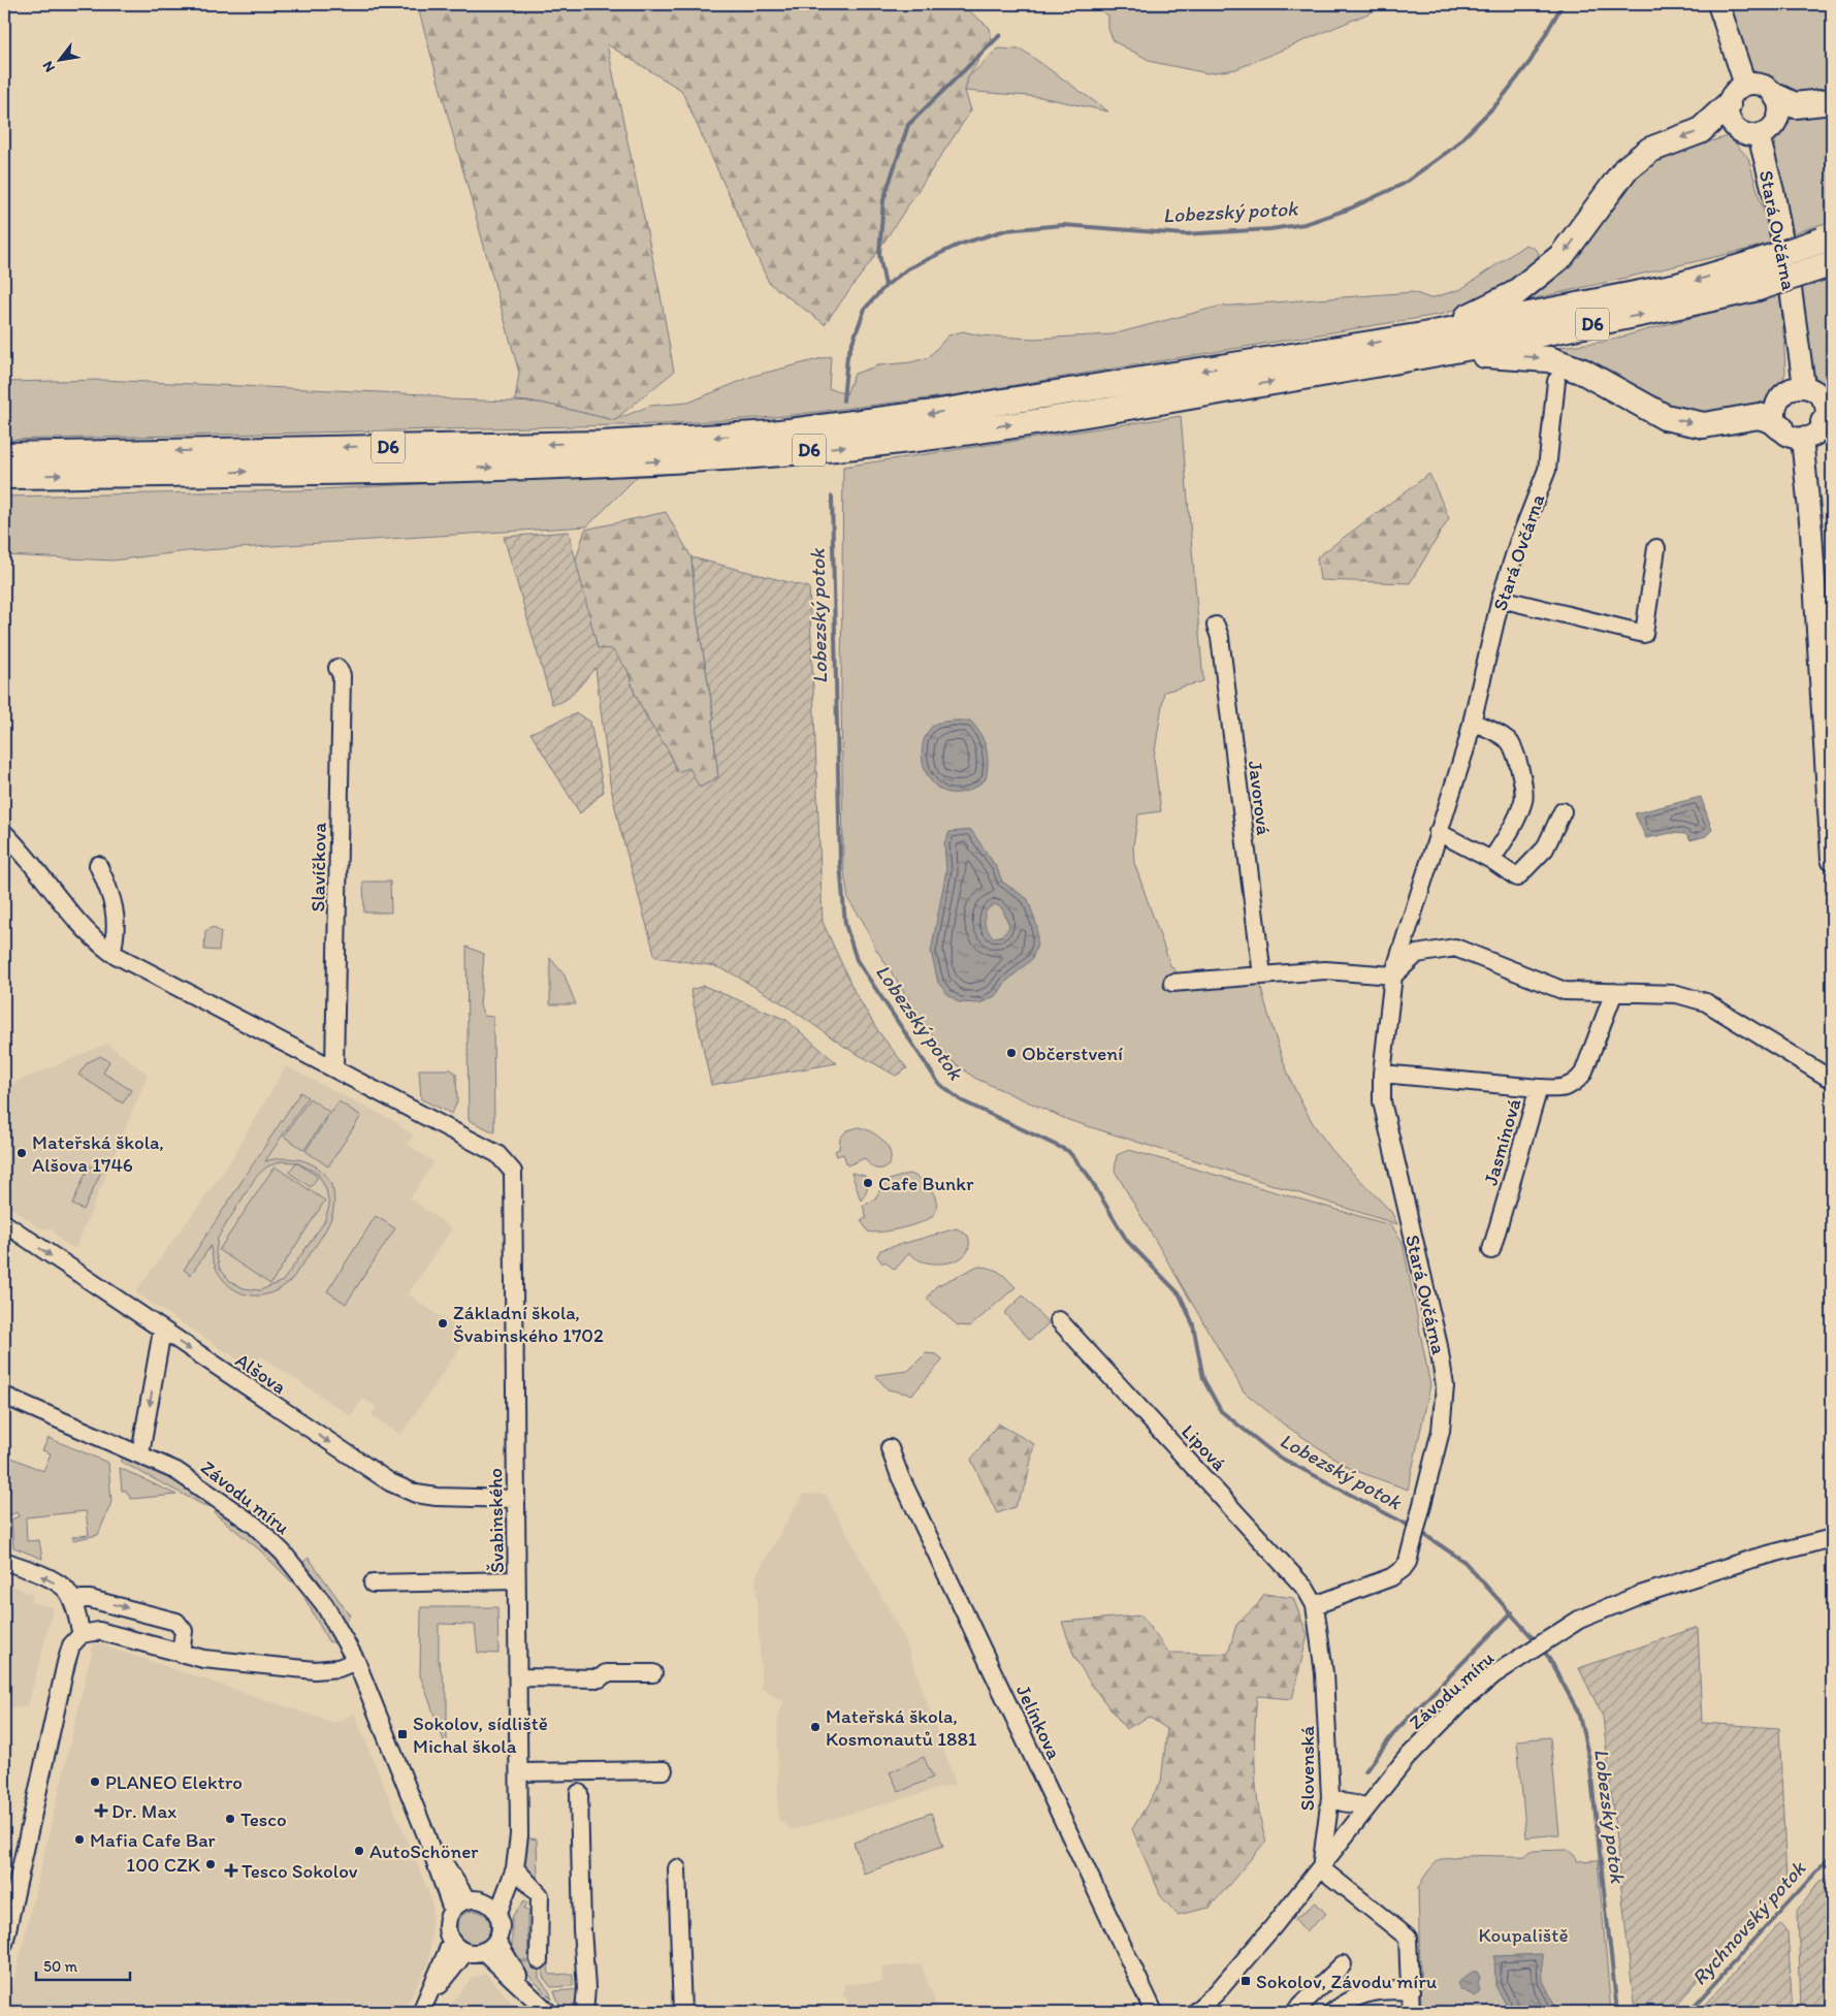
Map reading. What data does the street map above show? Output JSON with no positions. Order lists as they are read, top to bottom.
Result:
{
  "streets": {
    "highway": ["D6"],
    "main road": ["Stará Ovčárna"],
    "street": [
      "Javorová",
      "Slavíčkova",
      "Jasmínová",
      "Alšova",
      "Lipová",
      "Závodu míru",
      "Švabinského",
      "Jelínkova",
      "Slovenská"
    ]
  },
  "crossings": [
    ["Stará Ovčárna", "Lipová"],
    ["Stará Ovčárna", "Slovenská"],
    ["Slavíčkova", "Švabinského"],
    ["Alšova", "Švabinského"],
    ["Lipová", "Slovenská"],
    ["Závodu míru", "Švabinského"],
    ["Závodu míru", "Slovenská"]
  ],
  "one_way": ["Alšova"],
  "water": ["Lobezský potok", "Rychnovský potok"],
  "parks": ["Koupaliště"],
  "places": {
    "other": [
      "Občerstvení",
      "Mateřská škola, Alšova 1746",
      "Cafe Bunkr",
      "Základní škola, Švabinského 1702",
      "Mateřská škola, Kosmonautů 1881",
      "PLANEO Elektro",
      "Tesco",
      "Mafia Cafe Bar",
      "AutoSchöner",
      "100 CZK"
    ],
    "transit": ["Sokolov, sídliště Michal škola", "Sokolov, Závodu míru"],
    "health": ["Dr. Max", "Tesco Sokolov"]
  },
  "scale_bar": "50 m",
  "north": "bottom left"
}
